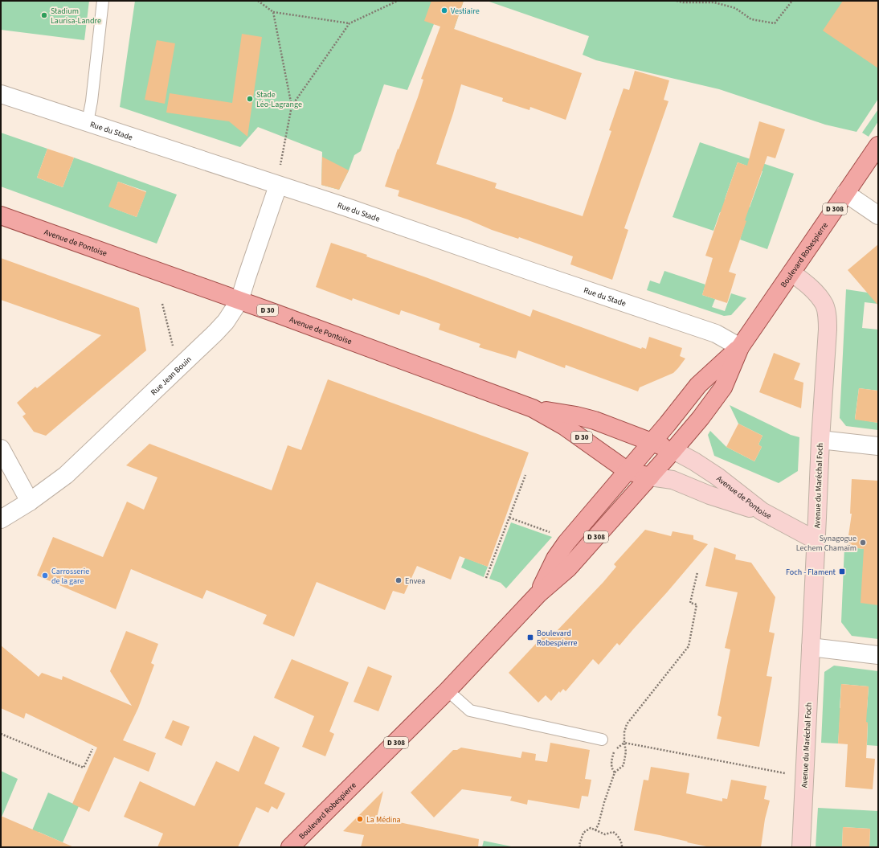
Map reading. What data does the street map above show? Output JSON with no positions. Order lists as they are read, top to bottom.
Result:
{
  "streets": {
    "main road": [
      "D 308",
      "Avenue de Pontoise",
      "Boulevard Robespierre",
      "D 30"
    ],
    "street": ["Rue du Stade", "Rue Jean Bouin", "Avenue du Maréchal Foch"]
  },
  "crossings": [
    ["Rue du Stade", "Boulevard Robespierre"],
    ["Rue du Stade", "Rue Jean Bouin"],
    ["Avenue de Pontoise", "Boulevard Robespierre"],
    ["Avenue de Pontoise", "Rue Jean Bouin"],
    ["Avenue de Pontoise", "Avenue du Maréchal Foch"],
    ["Boulevard Robespierre", "Avenue du Maréchal Foch"]
  ],
  "places": {
    "other": [
      "Vestiaire",
      "Stadium Laurisa-Landre",
      "Stade Léo-Lagrange",
      "Synagogue Lechem Chamaïm",
      "Carrosserie de la gare",
      "Envea",
      "La Médina"
    ],
    "transit": ["Foch - Flament", "Boulevard Robespierre"]
  }
}
